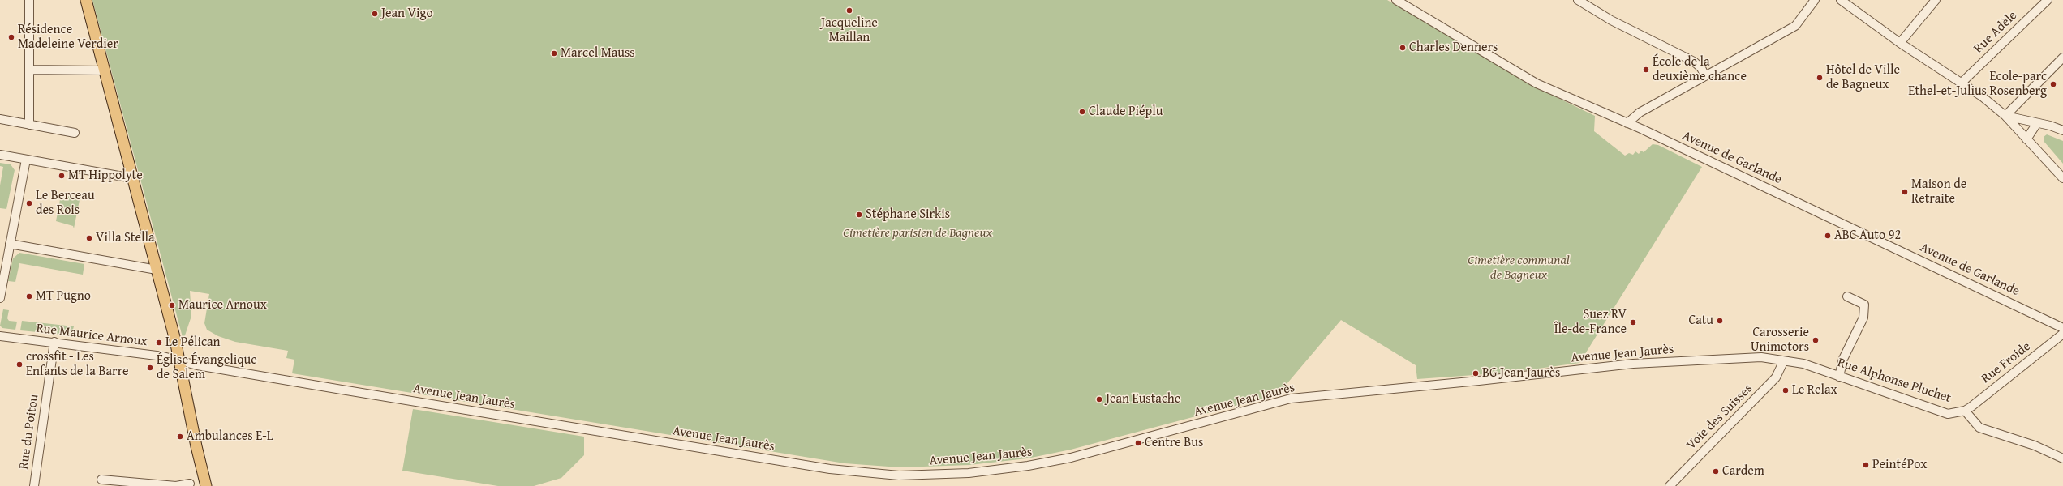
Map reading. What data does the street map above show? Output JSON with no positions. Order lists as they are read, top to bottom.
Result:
{
  "streets": {
    "street": [
      "Rue Adèle",
      "Avenue de Garlande",
      "Rue Maurice Arnoux",
      "Avenue Jean Jaurès",
      "Rue Froide",
      "Rue Alphonse Pluchet",
      "Voie des Suisses",
      "Rue du Poitou"
    ]
  },
  "crossings": [
    ["Rue Maurice Arnoux", "Avenue Jean Jaurès"],
    ["Rue Maurice Arnoux", "Rue du Poitou"],
    ["Avenue Jean Jaurès", "Rue Alphonse Pluchet"],
    ["Avenue Jean Jaurès", "Voie des Suisses"],
    ["Rue Froide", "Rue Alphonse Pluchet"],
    ["Rue Alphonse Pluchet", "Voie des Suisses"]
  ],
  "parks": ["Cimetière parisien de Bagneux", "Cimetière communal de Bagneux"],
  "places": [
    "Jacqueline Maillan",
    "Jean Vigo",
    "Résidence Madeleine Verdier",
    "Charles Denners",
    "Marcel Mauss",
    "École de la deuxième chance",
    "Hôtel de Ville de Bagneux",
    "Ecole-parc Ethel-et-Julius Rosenberg",
    "Claude Piéplu",
    "MT Hippolyte",
    "Maison de Retraite",
    "Le Berceau des Rois",
    "Stéphane Sirkis",
    "ABC Auto 92",
    "Villa Stella",
    "MT Pugno",
    "Maurice Arnoux",
    "Catu",
    "Suez RV Île-de-France",
    "Carosserie Unimotors",
    "Le Pélican",
    "crossfit - Les Enfants de la Barre",
    "Église Évangelique de Salem",
    "BG Jean Jaurès",
    "Le Relax",
    "Jean Eustache",
    "Ambulances E-L",
    "Centre Bus",
    "PeintéPox",
    "Cardem"
  ]
}
